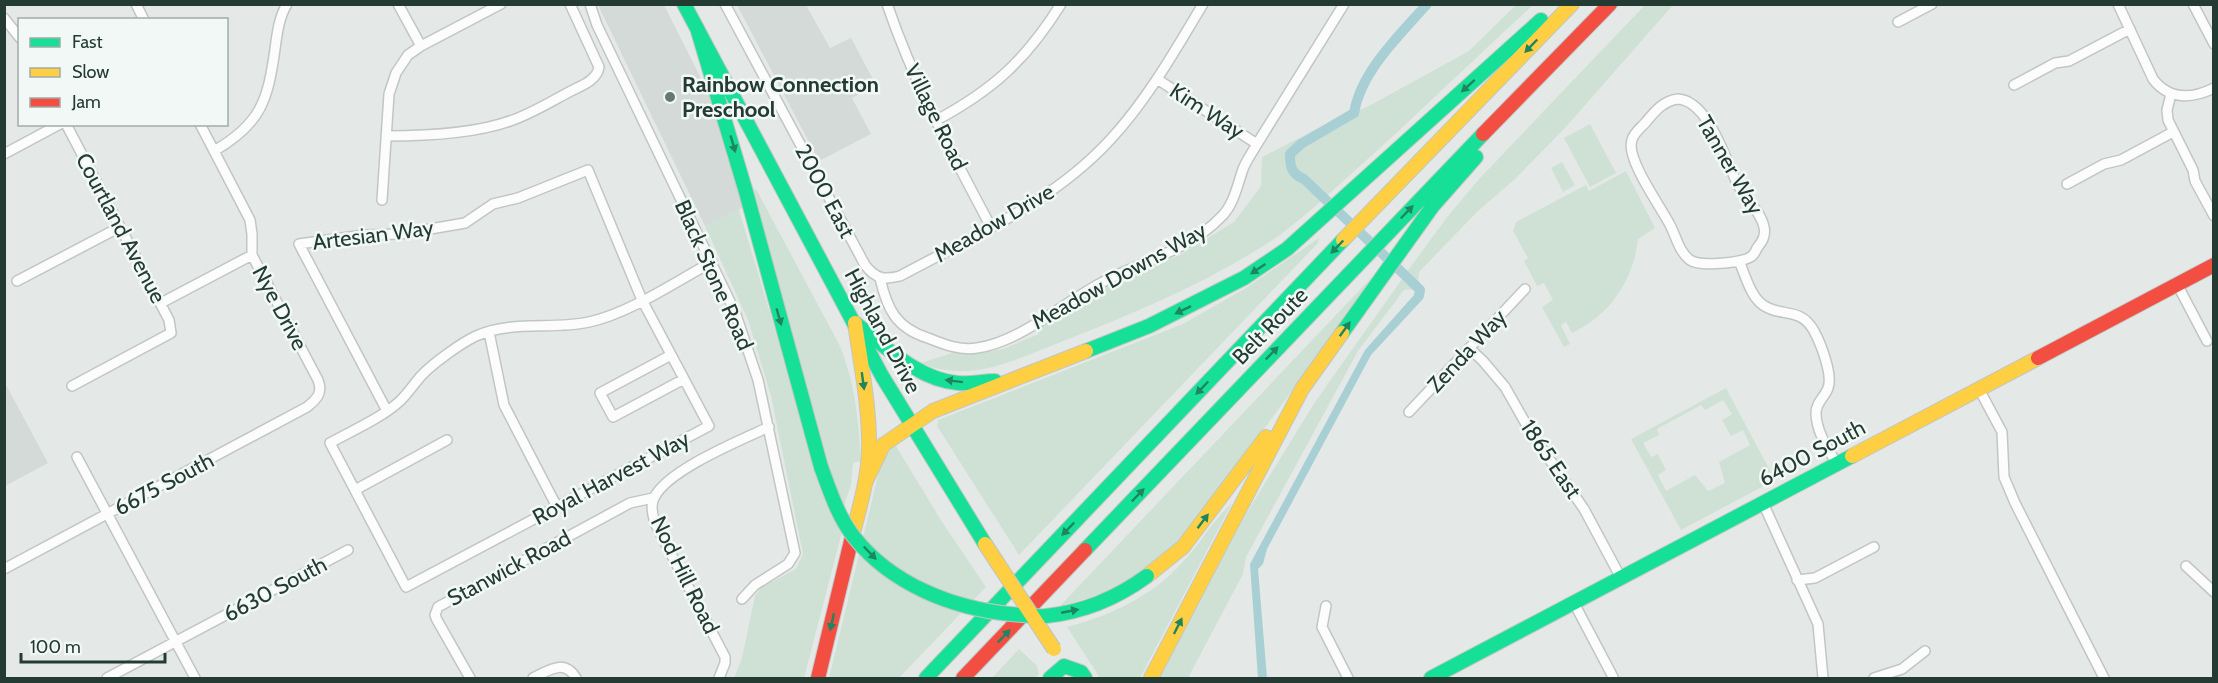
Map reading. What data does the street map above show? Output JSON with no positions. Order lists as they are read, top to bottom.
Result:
{
  "streets": {
    "main road": ["Belt Route", "Highland Drive", "6400 South"],
    "street": [
      "Kim Way",
      "Village Road",
      "Tanner Way",
      "2000 East",
      "Meadow Drive",
      "Courtland Avenue",
      "Artesian Way",
      "Black Stone Road",
      "Meadow Downs Way",
      "Nye Drive",
      "Zenda Way",
      "1865 East",
      "Royal Harvest Way",
      "6675 South",
      "Stanwick Road",
      "Nod Hill Road",
      "6630 South"
    ]
  },
  "crossings": [
    ["Kim Way", "Meadow Drive"],
    ["Kim Way", "Meadow Downs Way"],
    ["Village Road", "Meadow Drive"],
    ["2000 East", "Meadow Drive"],
    ["2000 East", "Meadow Downs Way"],
    ["Meadow Drive", "Meadow Downs Way"],
    ["Artesian Way", "Royal Harvest Way"],
    ["Black Stone Road", "Nod Hill Road"],
    ["Nye Drive", "6675 South"],
    ["Zenda Way", "1865 East"],
    ["6400 South", "1865 East"],
    ["Stanwick Road", "Nod Hill Road"]
  ],
  "places": ["Rainbow Connection Preschool"],
  "legend": ["Fast", "Slow", "Jam"],
  "scale_bar": "100 m"
}
